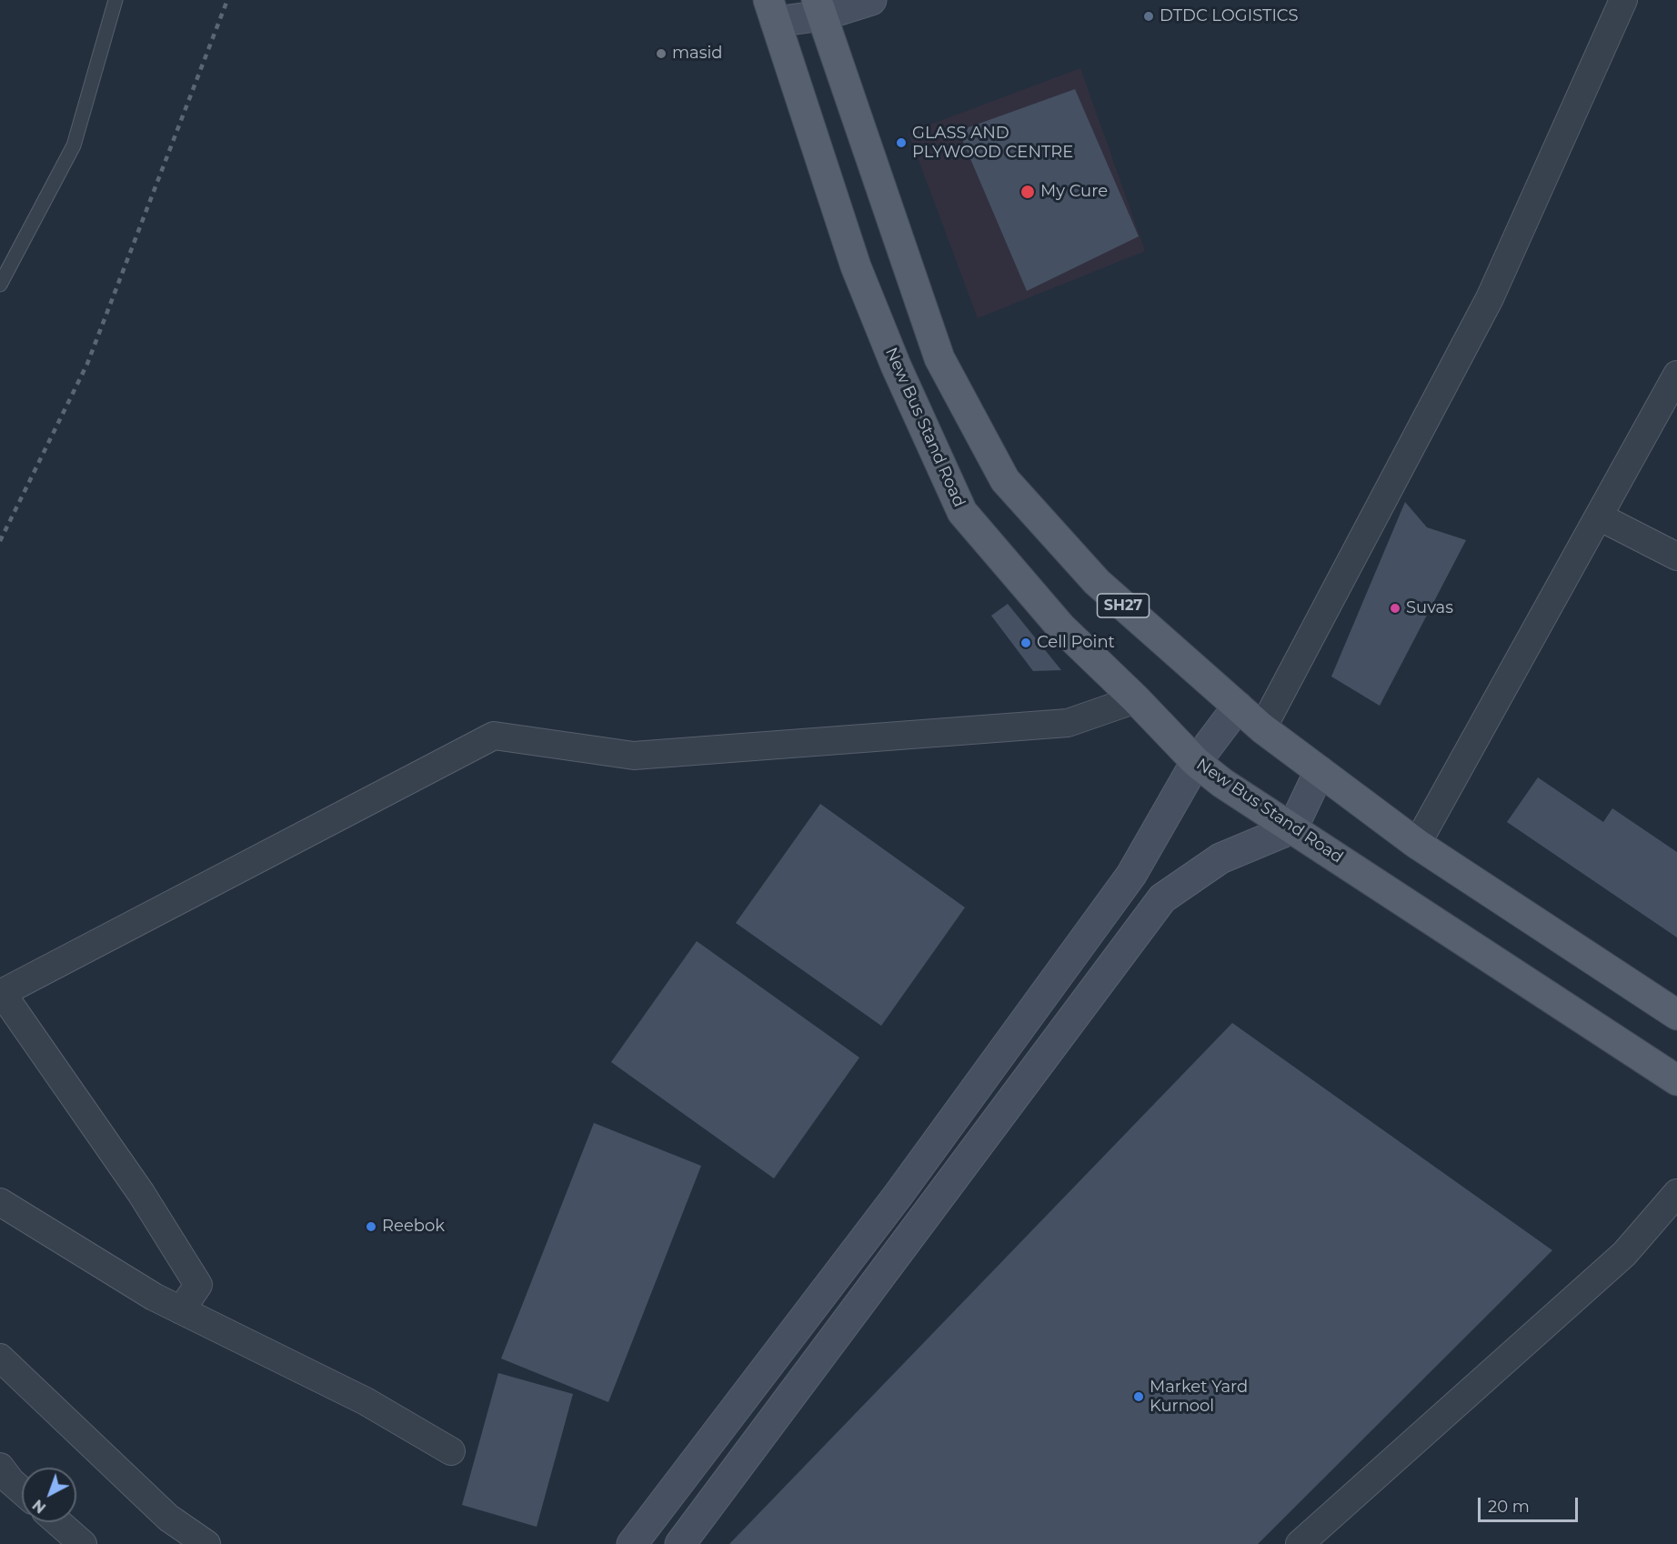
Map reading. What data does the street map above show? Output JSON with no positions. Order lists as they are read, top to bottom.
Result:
{
  "streets": {
    "main road": ["New Bus Stand Road", "SH27"]
  },
  "places": [
    "DTDC LOGISTICS",
    "masid",
    "GLASS AND PLYWOOD CENTRE",
    "My Cure",
    "Suvas",
    "Cell Point",
    "Reebok",
    "Market Yard Kurnool"
  ],
  "scale_bar": "20 m",
  "north": "bottom left"
}
